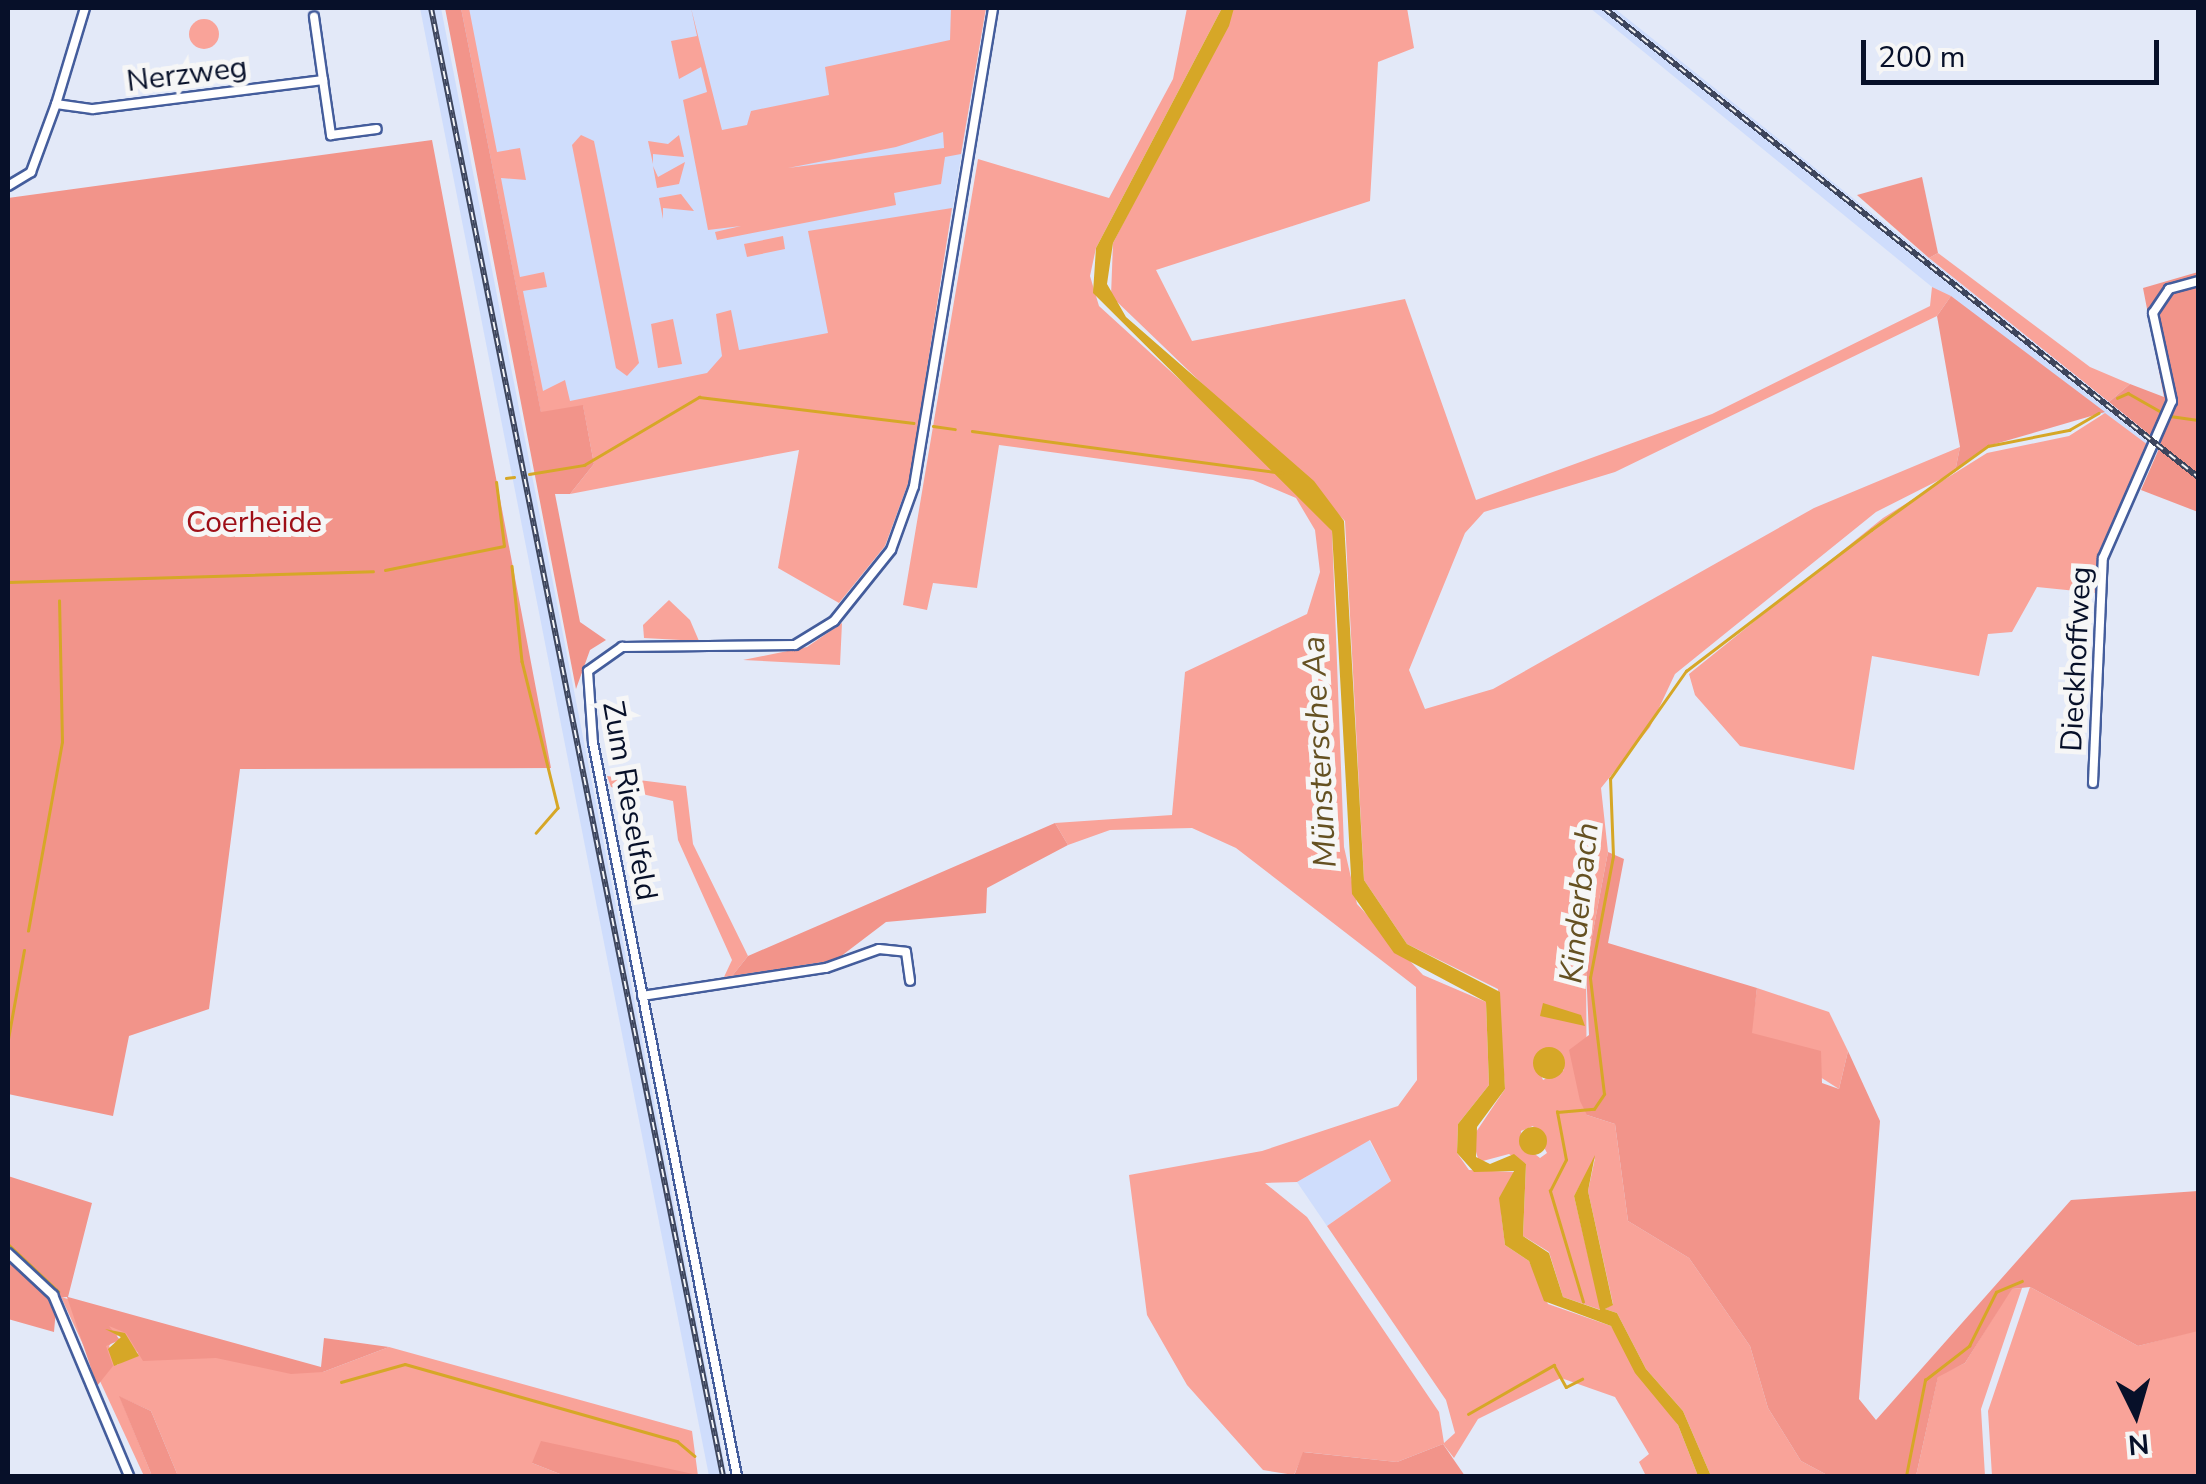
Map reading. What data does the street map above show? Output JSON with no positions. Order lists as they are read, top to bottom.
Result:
{
  "streets": {
    "street": ["Nerzweg", "Dieckhoffweg", "Zum Rieselfeld"]
  },
  "water": ["Münstersche Aa", "Kinderbach"],
  "parks": ["Coerheide"],
  "scale_bar": "200 m",
  "north": "bottom"
}
